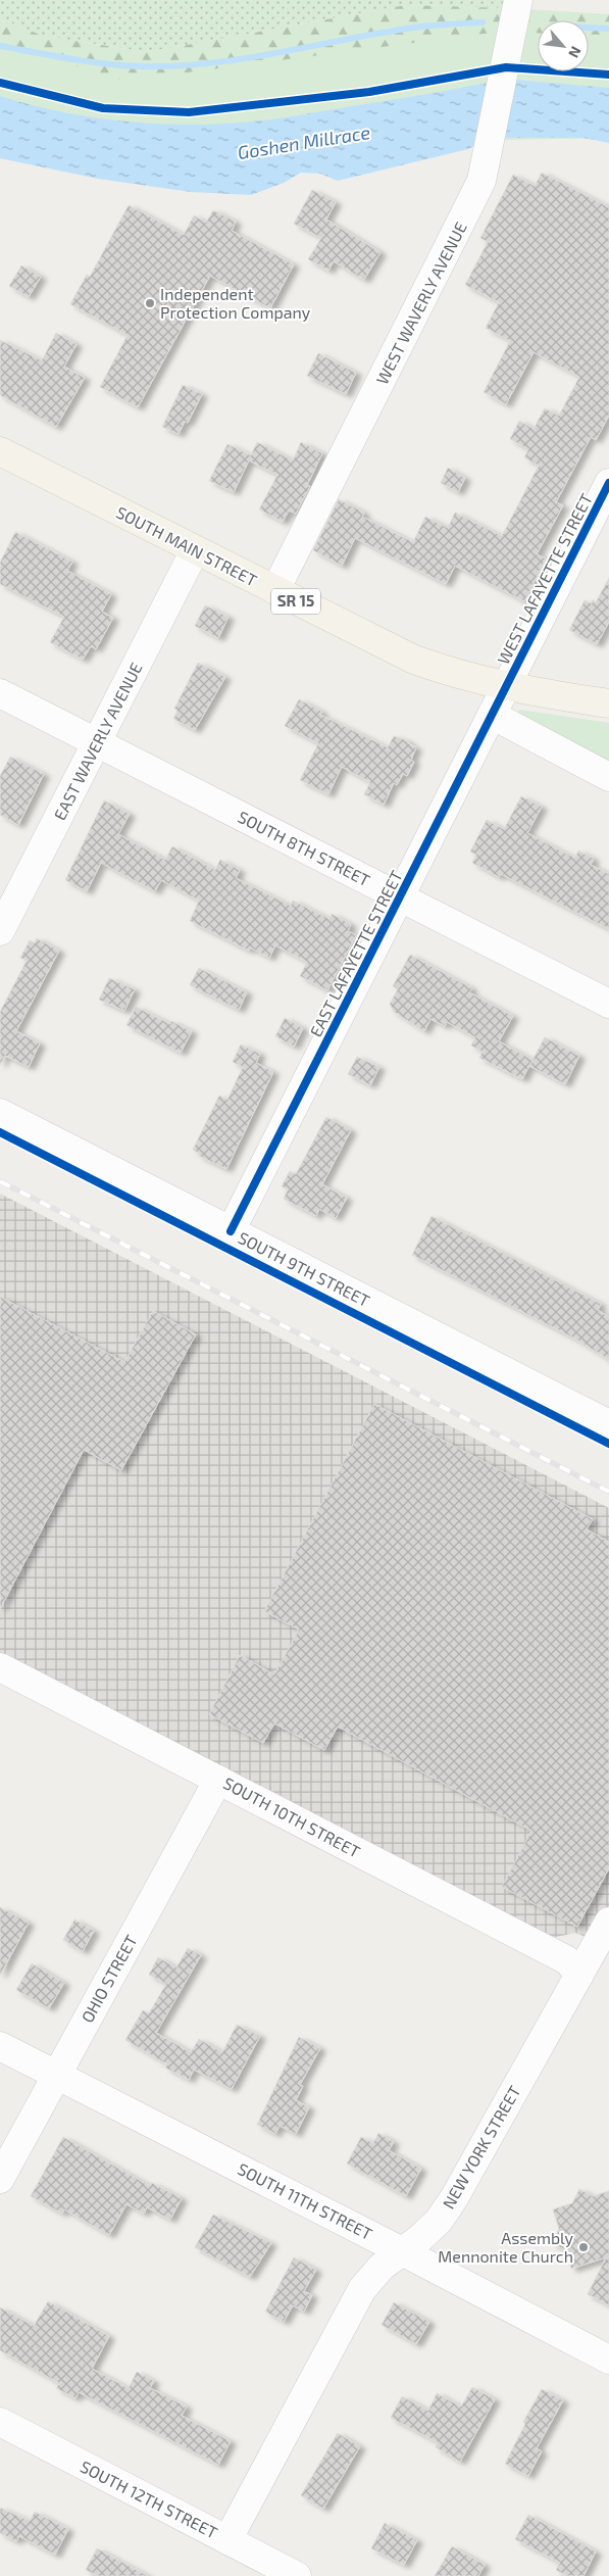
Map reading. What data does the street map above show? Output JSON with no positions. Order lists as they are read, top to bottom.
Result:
{
  "streets": {
    "main road": ["SOUTH MAIN STREET", "SR 15"],
    "street": [
      "WEST WAVERLY AVENUE",
      "WEST LAFAYETTE STREET",
      "EAST WAVERLY AVENUE",
      "SOUTH 8TH STREET",
      "EAST LAFAYETTE STREET",
      "SOUTH 9TH STREET",
      "SOUTH 10TH STREET",
      "OHIO STREET",
      "NEW YORK STREET",
      "SOUTH 11TH STREET",
      "SOUTH 12TH STREET"
    ]
  },
  "crossings": [
    ["WEST WAVERLY AVENUE", "SOUTH MAIN STREET"],
    ["SOUTH MAIN STREET", "WEST LAFAYETTE STREET"],
    ["SOUTH MAIN STREET", "EAST WAVERLY AVENUE"],
    ["SOUTH MAIN STREET", "EAST LAFAYETTE STREET"],
    ["WEST LAFAYETTE STREET", "EAST LAFAYETTE STREET"],
    ["EAST WAVERLY AVENUE", "SOUTH 8TH STREET"],
    ["SOUTH 8TH STREET", "EAST LAFAYETTE STREET"],
    ["EAST LAFAYETTE STREET", "SOUTH 9TH STREET"],
    ["SOUTH 10TH STREET", "OHIO STREET"],
    ["SOUTH 10TH STREET", "NEW YORK STREET"],
    ["OHIO STREET", "SOUTH 11TH STREET"],
    ["NEW YORK STREET", "SOUTH 11TH STREET"],
    ["NEW YORK STREET", "SOUTH 12TH STREET"]
  ],
  "water": ["Goshen Millrace"],
  "places": ["Independent Protection Company", "Assembly Mennonite Church"],
  "north": "bottom right"
}
